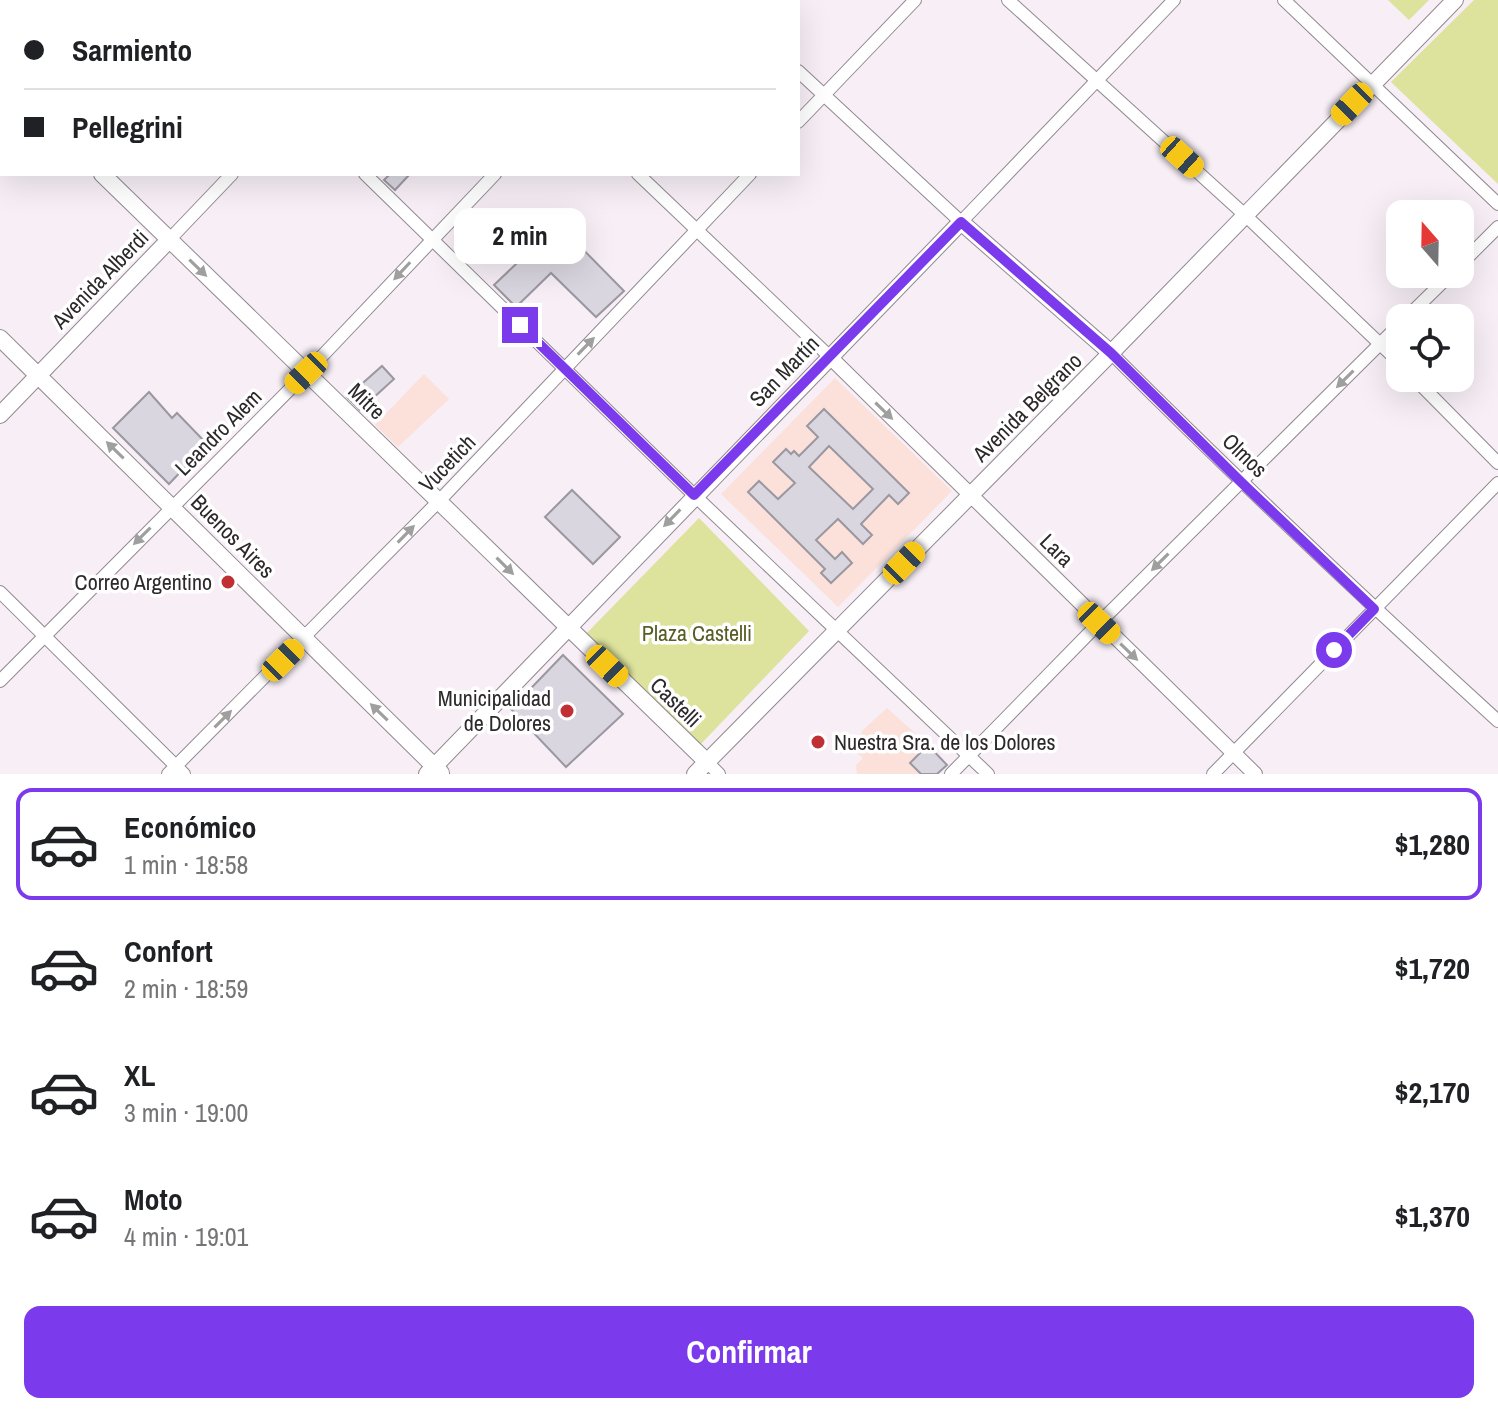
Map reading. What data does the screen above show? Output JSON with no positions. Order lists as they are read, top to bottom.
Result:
{
  "streets": {
    "main road": [
      "Avenida Alberdi",
      "San Martín",
      "Mitre",
      "Avenida Belgrano",
      "Olmos",
      "Buenos Aires",
      "Castelli"
    ],
    "street": ["Leandro Alem", "Vucetich", "Lara"]
  },
  "crossings": [
    ["Avenida Alberdi", "Mitre"],
    ["Avenida Alberdi", "Buenos Aires"],
    ["San Martín", "Mitre"],
    ["San Martín", "Olmos"],
    ["San Martín", "Buenos Aires"],
    ["San Martín", "Lara"],
    ["San Martín", "Castelli"],
    ["Mitre", "Leandro Alem"],
    ["Mitre", "Vucetich"],
    ["Mitre", "Castelli"],
    ["Avenida Belgrano", "Olmos"],
    ["Avenida Belgrano", "Lara"],
    ["Avenida Belgrano", "Castelli"],
    ["Leandro Alem", "Buenos Aires"],
    ["Vucetich", "Buenos Aires"]
  ],
  "one_way": [
    "Mitre",
    "Leandro Alem",
    "Vucetich",
    "Buenos Aires",
    "Lara"
  ],
  "parks": ["Plaza Castelli"],
  "places": ["Correo Argentino", "Municipalidad de Dolores", "Nuestra Sra. de los Dolores"],
  "north": "top",
  "page": {
    "banner": ["Sarmiento", "Pellegrini"],
    "bubble": "2 min",
    "list": [
      {
        "name": "Económico",
        "note": "1 min · 18:58",
        "value": "$1,280"
      },
      {
        "name": "Confort",
        "note": "2 min · 18:59",
        "value": "$1,720"
      },
      {
        "name": "XL",
        "note": "3 min · 19:00",
        "value": "$2,170"
      },
      {
        "name": "Moto",
        "note": "4 min · 19:01",
        "value": "$1,370"
      }
    ],
    "buttons": "Confirmar"
  }
}
